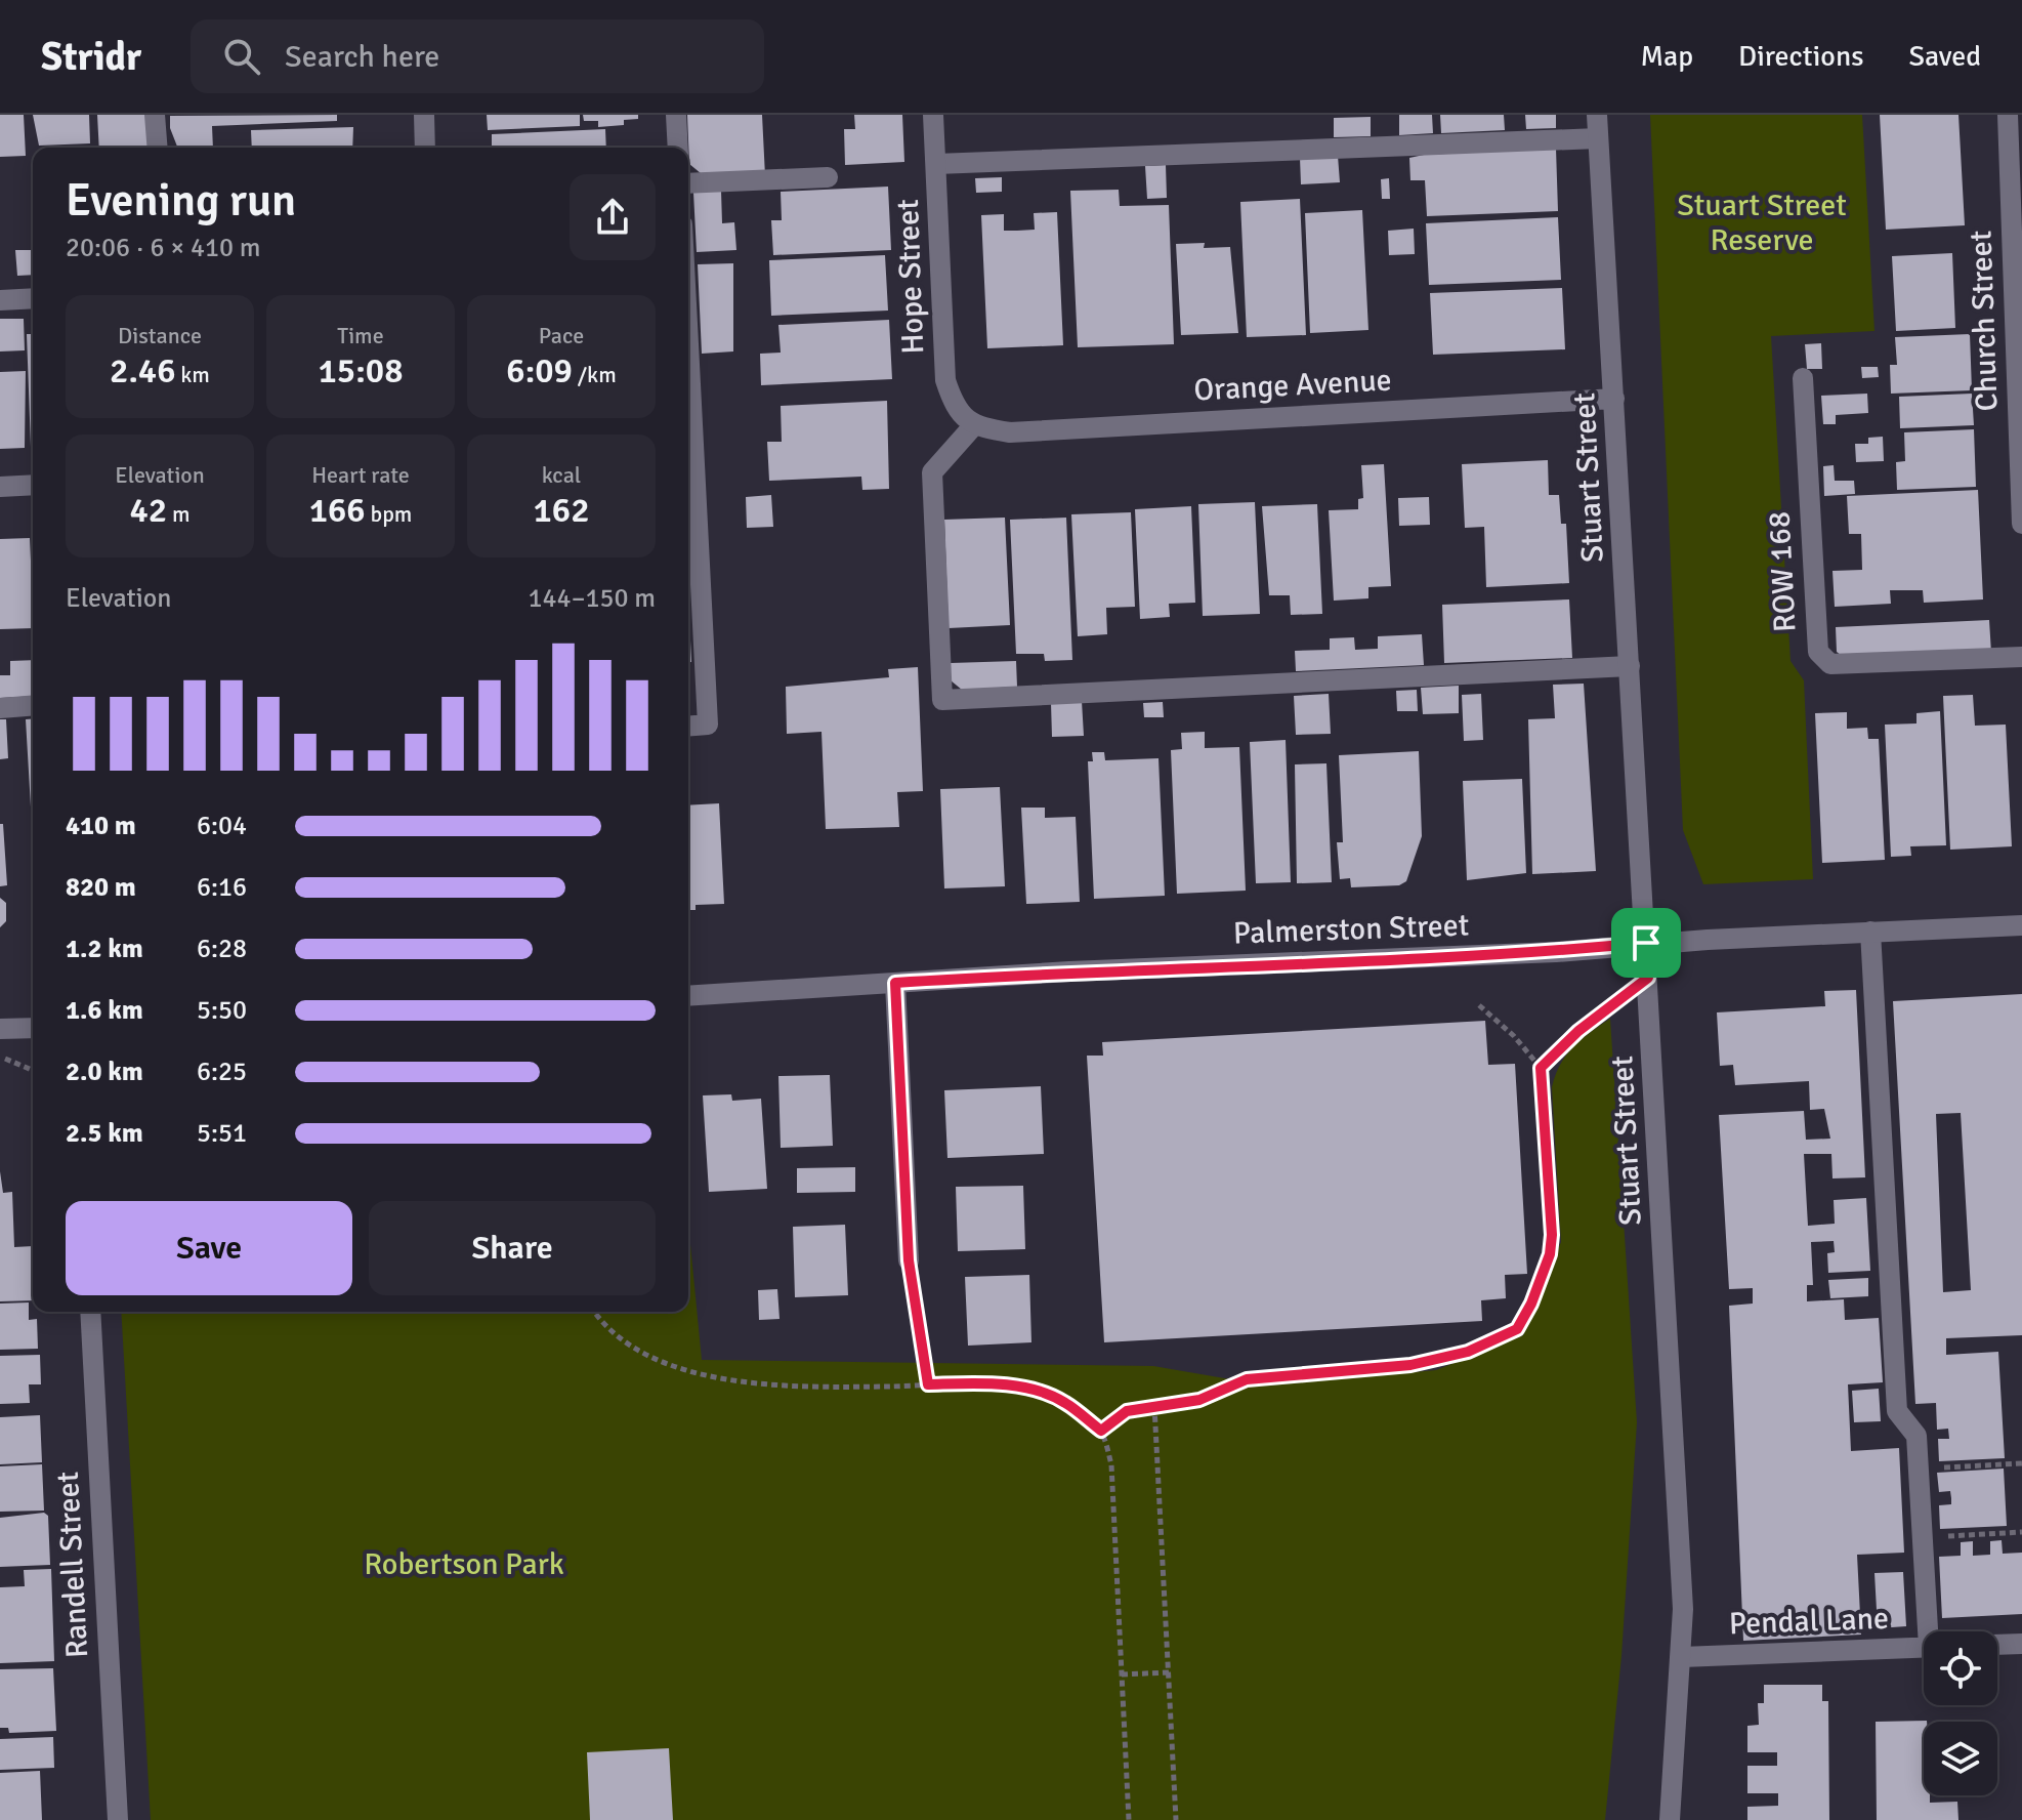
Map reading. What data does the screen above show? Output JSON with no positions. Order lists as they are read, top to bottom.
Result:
{
  "streets": {
    "street": [
      "Hope Street",
      "Church Street",
      "Orange Avenue",
      "Stuart Street",
      "ROW 168",
      "Palmerston Street",
      "Randell Street",
      "Pendal Lane"
    ]
  },
  "crossings": [
    ["Hope Street", "Orange Avenue"],
    ["Orange Avenue", "Stuart Street"],
    ["Stuart Street", "Palmerston Street"],
    ["Stuart Street", "Pendal Lane"]
  ],
  "parks": ["Stuart Street Reserve", "Robertson Park"],
  "page": {
    "header": "Stridr",
    "search": "Search here",
    "nav": ["Map", "Directions", "Saved"],
    "heading": ["Evening run", "20:06 · 6 × 410 m"],
    "stats": [
      ["Distance", "2.46 km"],
      ["Time", "15:08"],
      ["Pace", "6:09 /km"],
      ["Elevation", "42 m"],
      ["Heart rate", "166 bpm"],
      ["kcal", "162"]
    ],
    "chart": ["Elevation", "144–150 m"],
    "list": [
      {
        "name": "410 m",
        "note": "6:04"
      },
      {
        "name": "820 m",
        "note": "6:16"
      },
      {
        "name": "1.2 km",
        "note": "6:28"
      },
      {
        "name": "1.6 km",
        "note": "5:50"
      },
      {
        "name": "2.0 km",
        "note": "6:25"
      },
      {
        "name": "2.5 km",
        "note": "5:51"
      }
    ],
    "buttons": ["Save", "Share"]
  }
}
